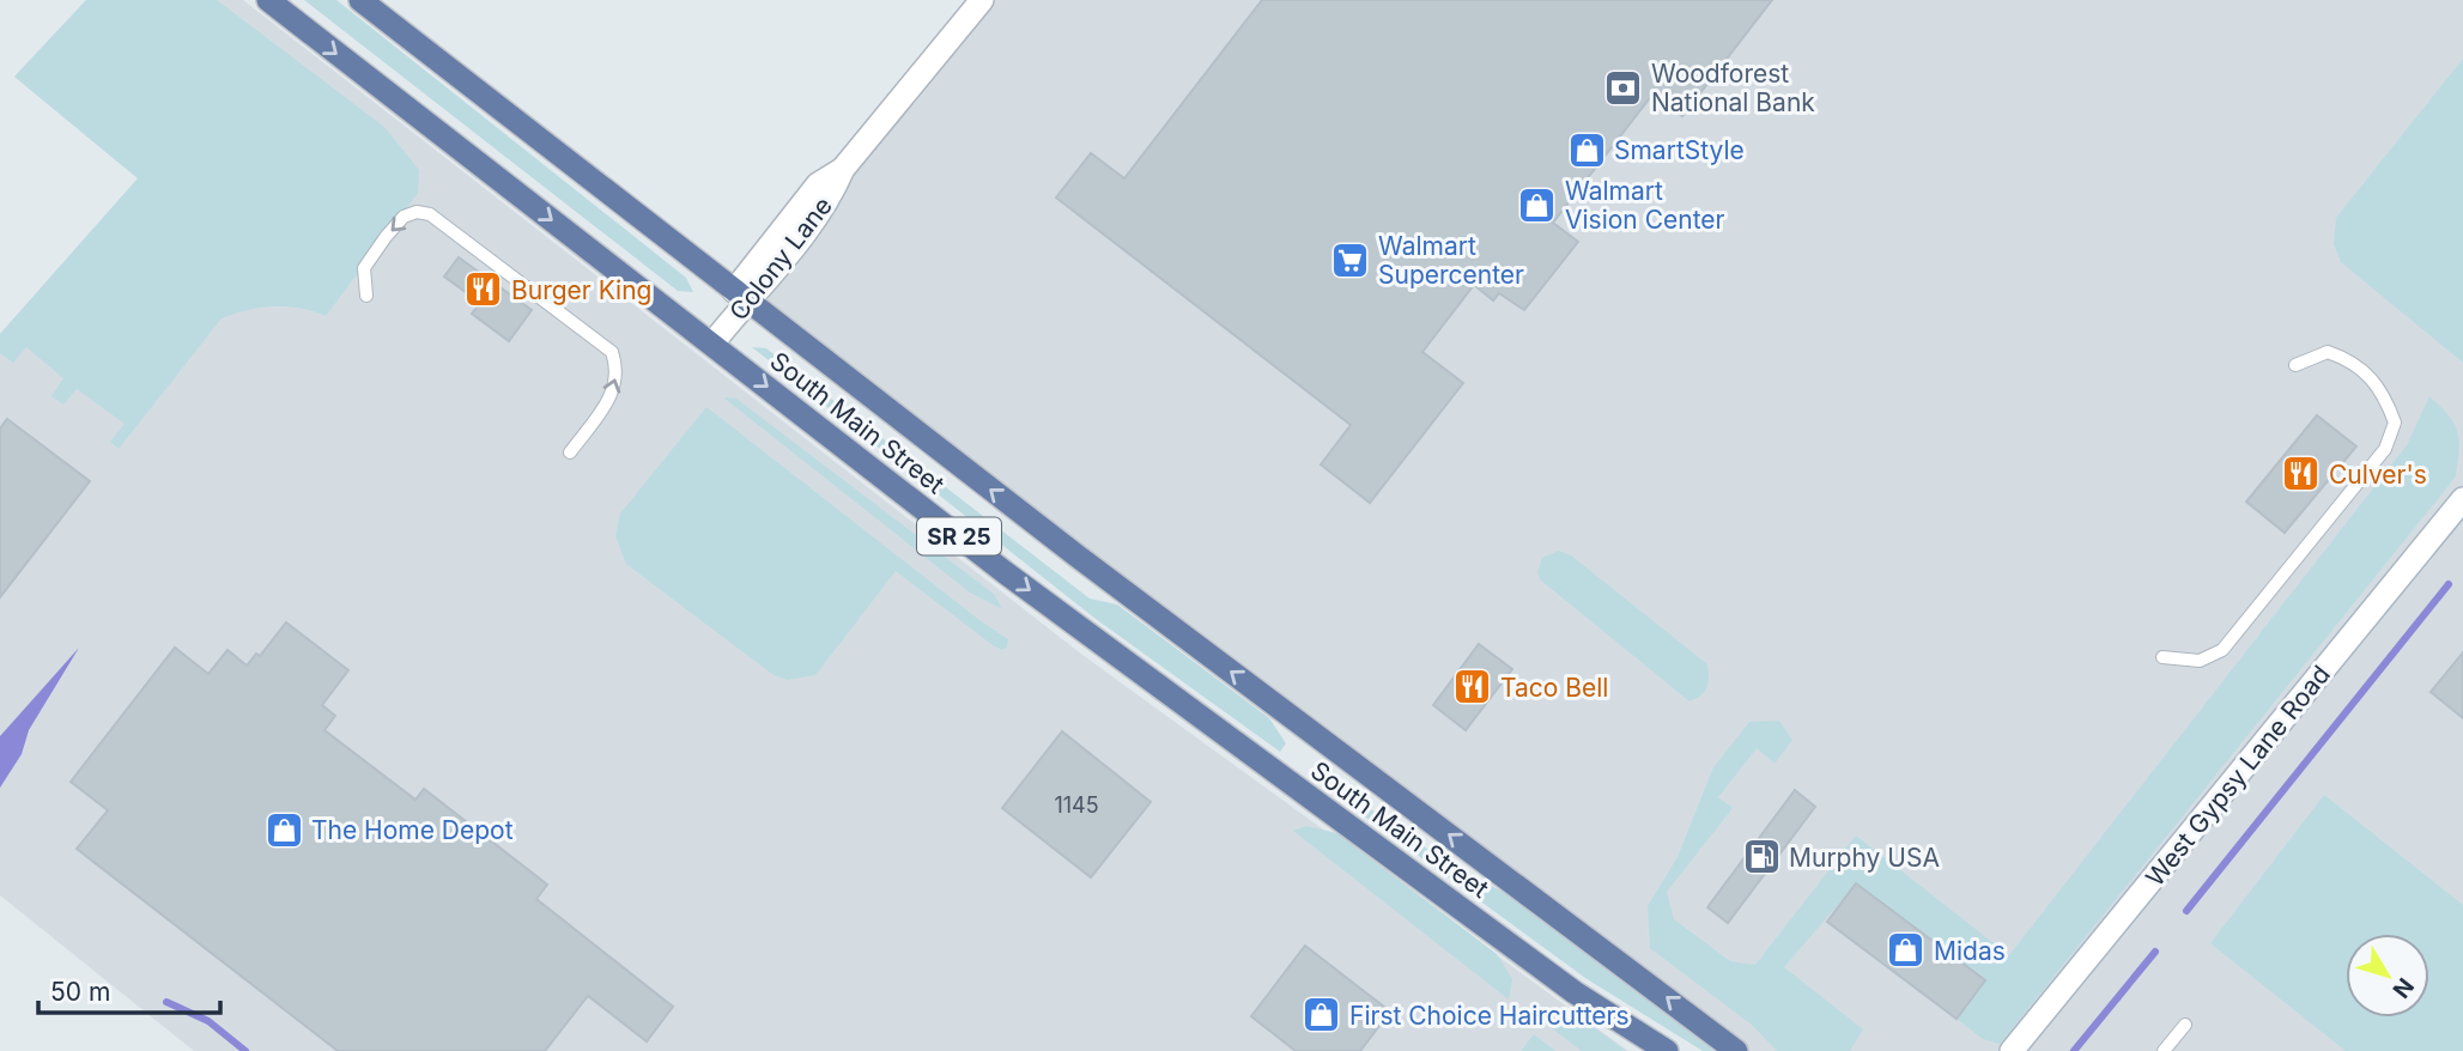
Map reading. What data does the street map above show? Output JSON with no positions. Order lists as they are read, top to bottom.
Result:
{
  "streets": {
    "main road": [
      "Colony Lane",
      "South Main Street",
      "SR 25",
      "West Gypsy Lane Road"
    ]
  },
  "crossings": [
    ["Colony Lane", "South Main Street"]
  ],
  "places": {
    "bank": ["Woodforest National Bank"],
    "shop": [
      "SmartStyle",
      "Walmart Vision Center",
      "The Home Depot",
      "Midas",
      "First Choice Haircutters"
    ],
    "supermarket": ["Walmart Supercenter"],
    "restaurant": ["Burger King", "Culver's", "Taco Bell"],
    "fuel station": ["Murphy USA"]
  },
  "house_numbers": ["1145"],
  "scale_bar": "50 m",
  "north": "bottom right"
}
